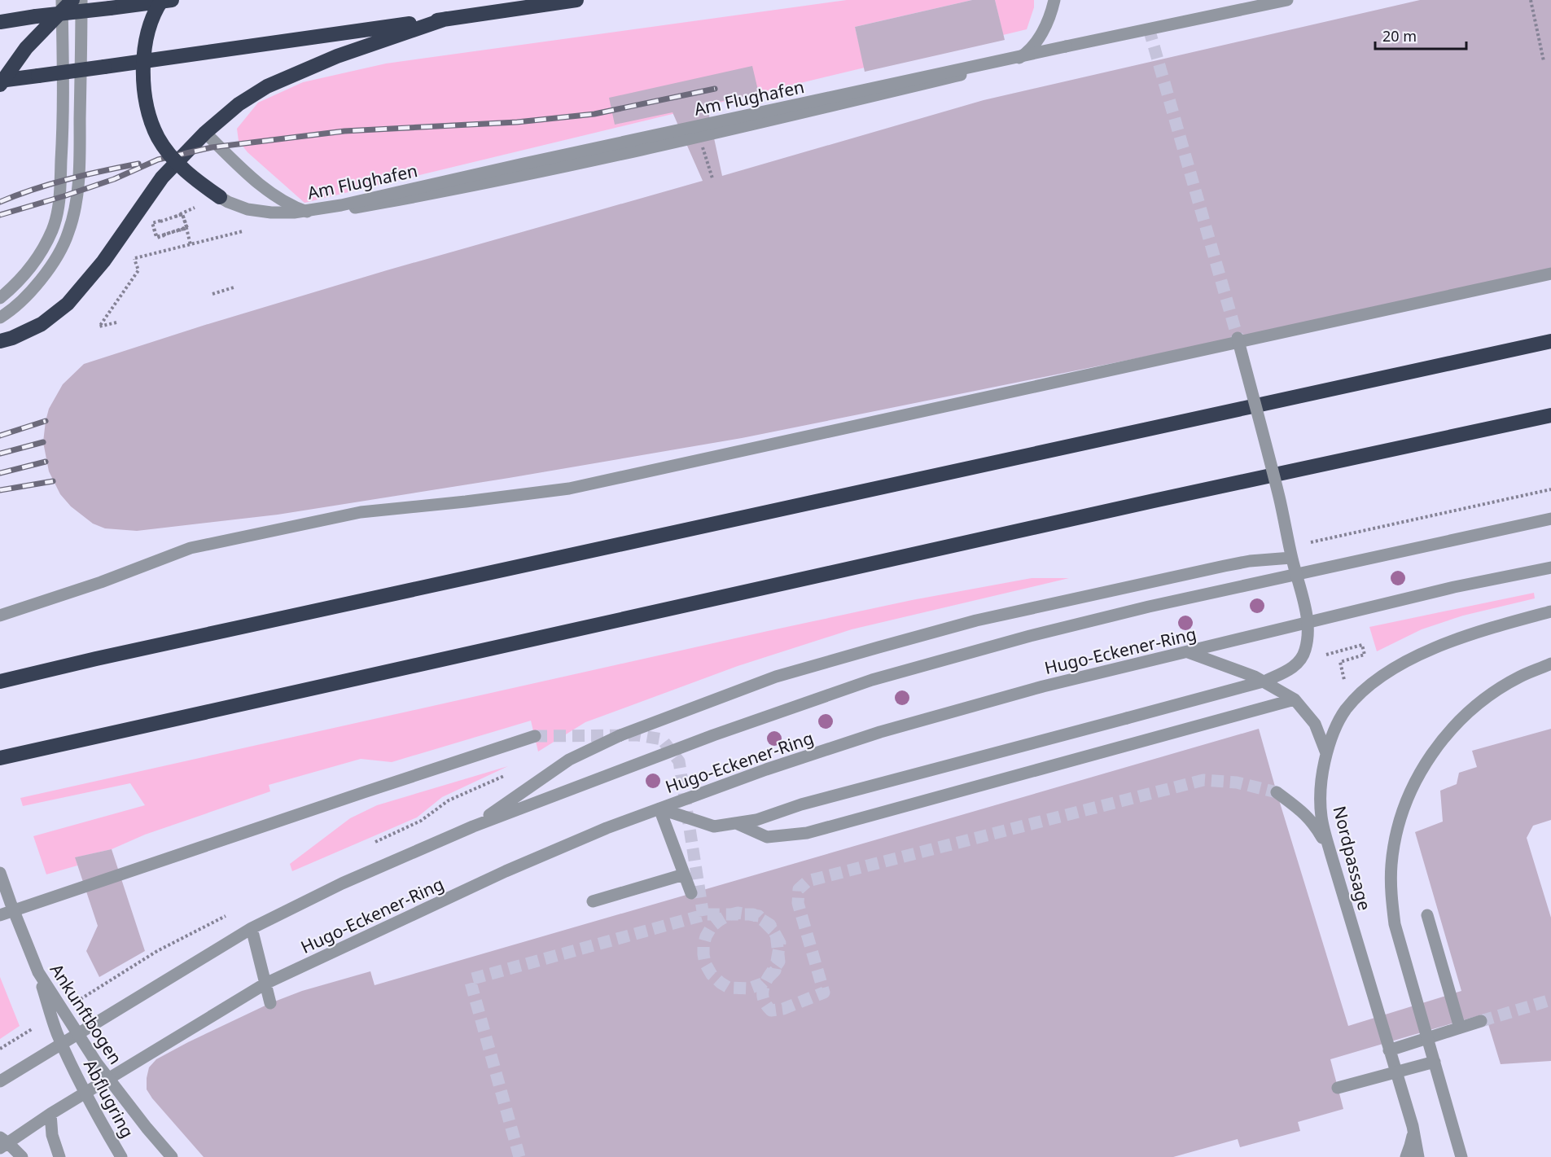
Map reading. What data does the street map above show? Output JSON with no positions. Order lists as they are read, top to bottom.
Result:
{
  "streets": {
    "street": [
      "Am Flughafen",
      "Hugo-Eckener-Ring",
      "Nordpassage",
      "Ankunftbogen",
      "Abflugring"
    ]
  },
  "crossings": [
    ["Ankunftbogen", "Abflugring"]
  ],
  "scale_bar": "20 m"
}
